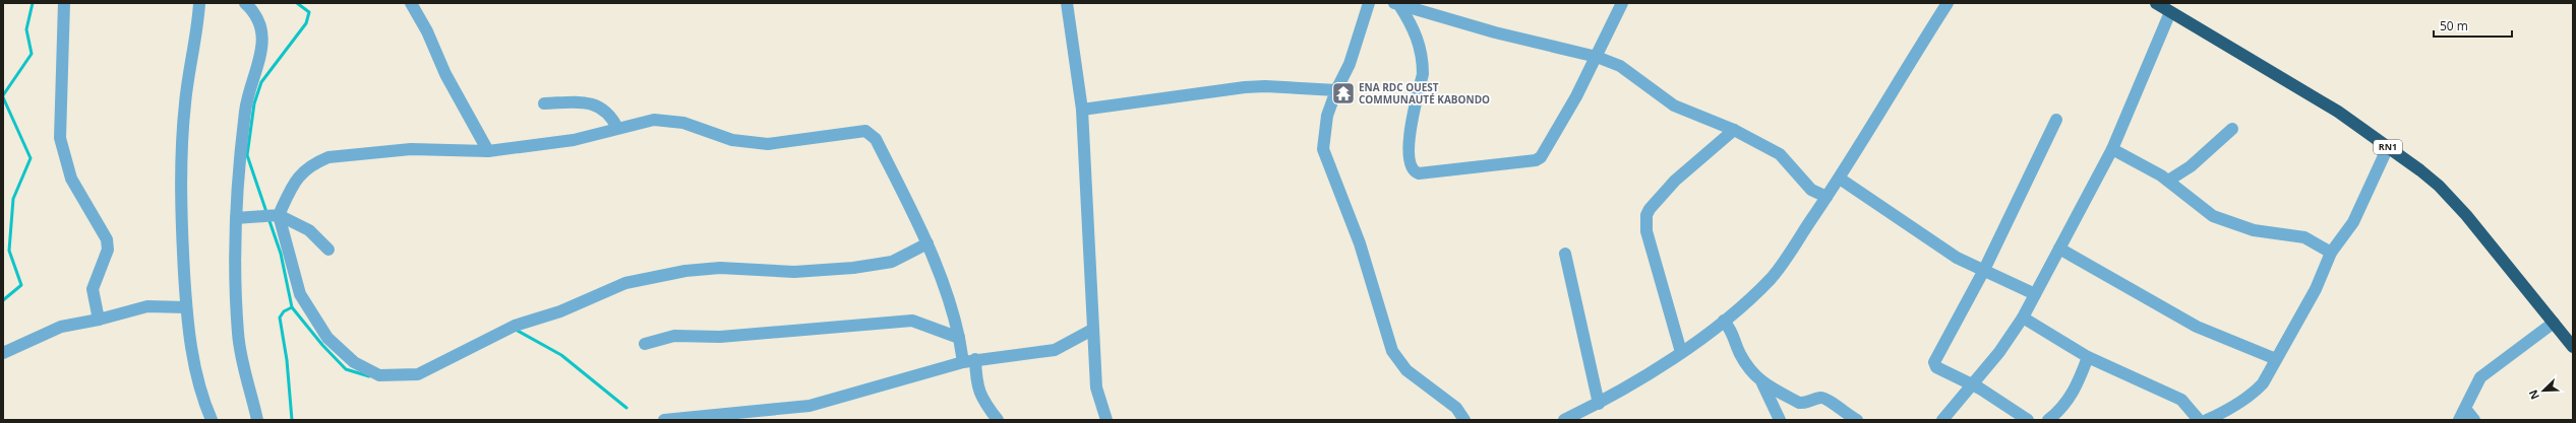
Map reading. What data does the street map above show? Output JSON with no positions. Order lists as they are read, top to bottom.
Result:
{
  "streets": {
    "highway": ["RN1"]
  },
  "places": {
    "temple": ["ENA RDC OUEST COMMUNAUTÉ KABONDO"]
  },
  "scale_bar": "50 m",
  "north": "bottom left"
}
